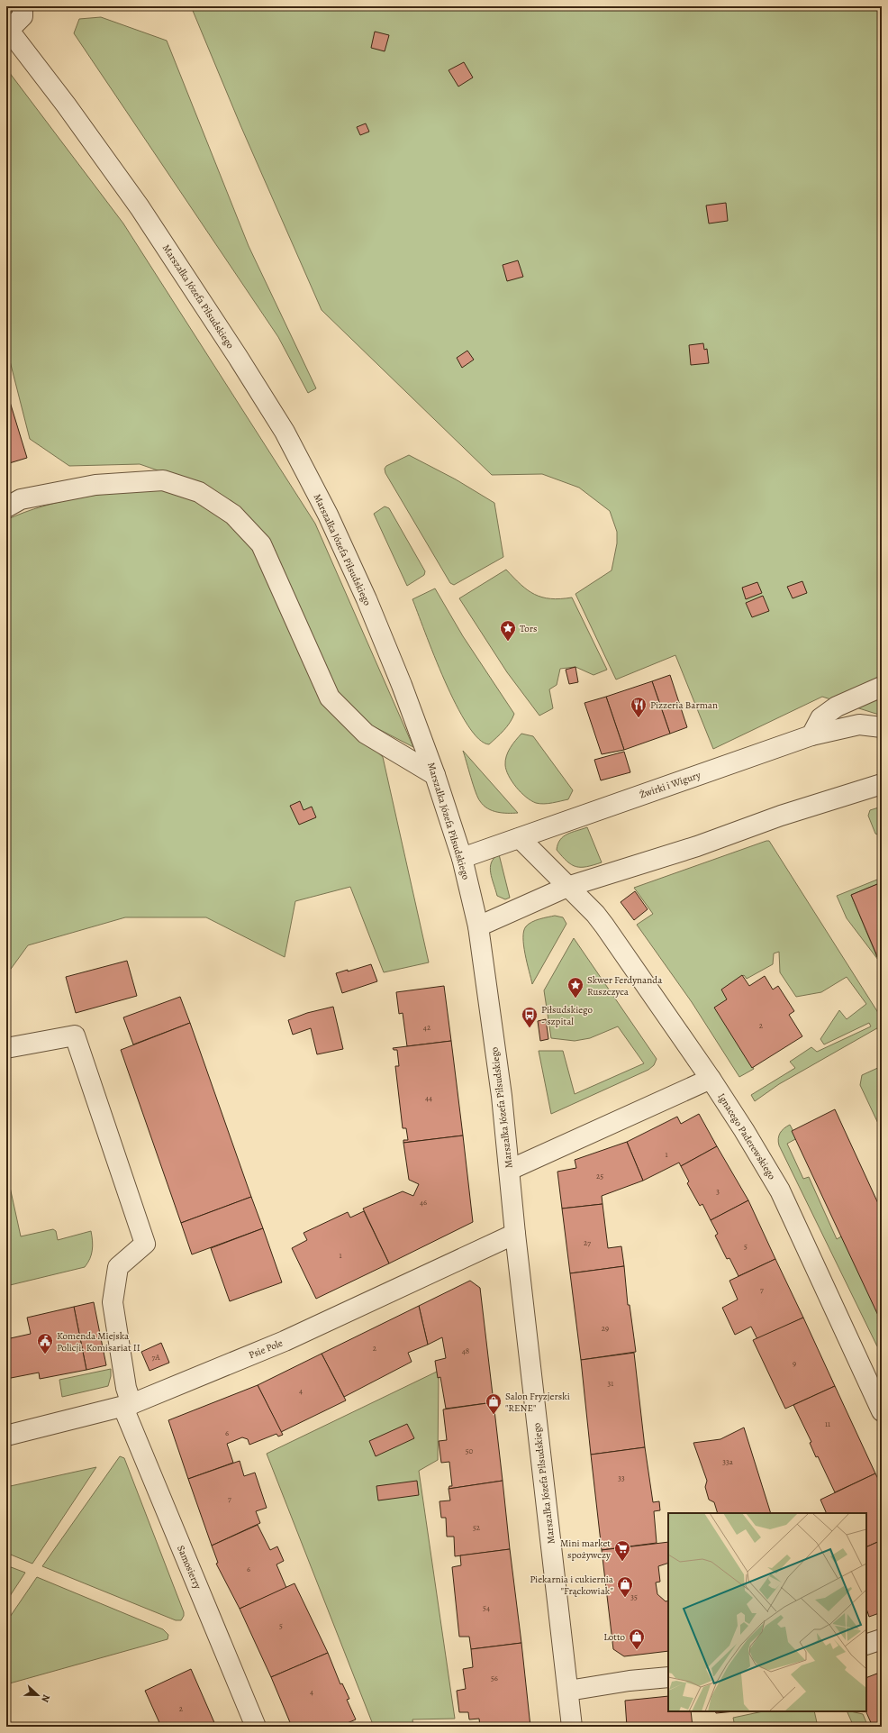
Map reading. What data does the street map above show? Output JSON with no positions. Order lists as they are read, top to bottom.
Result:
{
  "streets": {
    "street": [
      "Marszałka Józefa Piłsudskiego",
      "Żwirki i Wigury",
      "Ignacego Paderewskiego",
      "Psie Pole",
      "Samosierry"
    ]
  },
  "crossings": [
    ["Marszałka Józefa Piłsudskiego", "Żwirki i Wigury"],
    ["Marszałka Józefa Piłsudskiego", "Psie Pole"],
    ["Żwirki i Wigury", "Ignacego Paderewskiego"],
    ["Psie Pole", "Samosierry"]
  ],
  "places": {
    "place": ["Tors", "Skwer Ferdynanda Ruszczyca"],
    "restaurant": ["Pizzeria Barman"],
    "bus stop": ["Piłsudskiego - szpital"],
    "public building": ["Komenda Miejska Policji. Komisariat II"],
    "shop": ["Salon Fryzjerski \"RENE\"", "Piekarnia i cukiernia \"Frąckowiak\"", "Lotto"],
    "supermarket": ["Mini market spożywczy"]
  },
  "house_numbers": [
    "2",
    "42",
    "44",
    "1",
    "25",
    "3",
    "46",
    "27",
    "5",
    "1",
    "7",
    "29",
    "2",
    "48",
    "7A",
    "9",
    "31",
    "4",
    "11",
    "6",
    "50",
    "33a",
    "33",
    "7",
    "52",
    "6",
    "35",
    "54",
    "5",
    "56",
    "4",
    "2"
  ],
  "north": "right"
}
